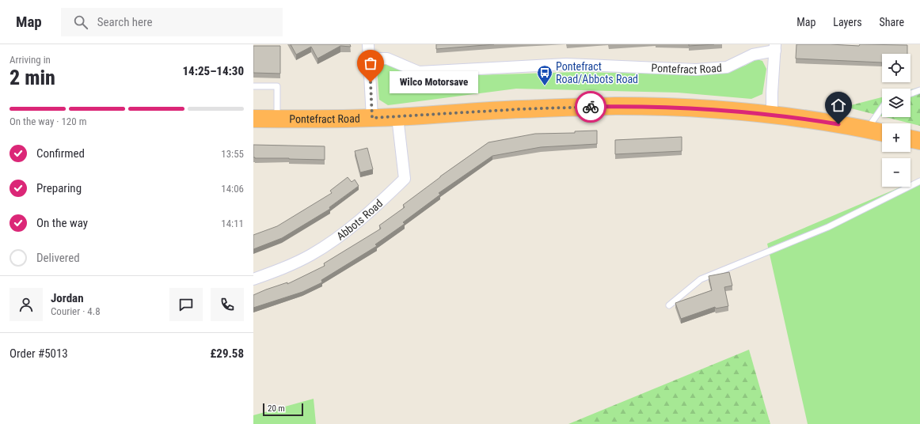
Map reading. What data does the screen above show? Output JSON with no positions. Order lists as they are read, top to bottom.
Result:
{
  "streets": {
    "highway": ["Pontefract Road"],
    "street": ["Abbots Road"]
  },
  "crossings": [
    ["Pontefract Road", "Abbots Road"]
  ],
  "places": {
    "other": ["Wilco Motorsave"],
    "bus stop": ["Pontefract Road/Abbots Road"]
  },
  "scale_bar": "20 m",
  "page": {
    "header": "Map",
    "search": "Search here",
    "nav": ["Map", "Layers", "Share"],
    "heading": ["2 min", "Arriving in", "14:25–14:30"],
    "panel": [
      "Jordan",
      "Courier · 4.8",
      "Order #5013",
      "£29.58"
    ],
    "map_buttons": ["+", "−"],
    "bubble": "Wilco Motorsave",
    "bar": "On the way · 120 m",
    "list": [
      ["Confirmed", "13:55"],
      ["Preparing", "14:06"],
      ["On the way", "14:11"],
      "Delivered"
    ],
    "scale": "20 m"
  }
}
